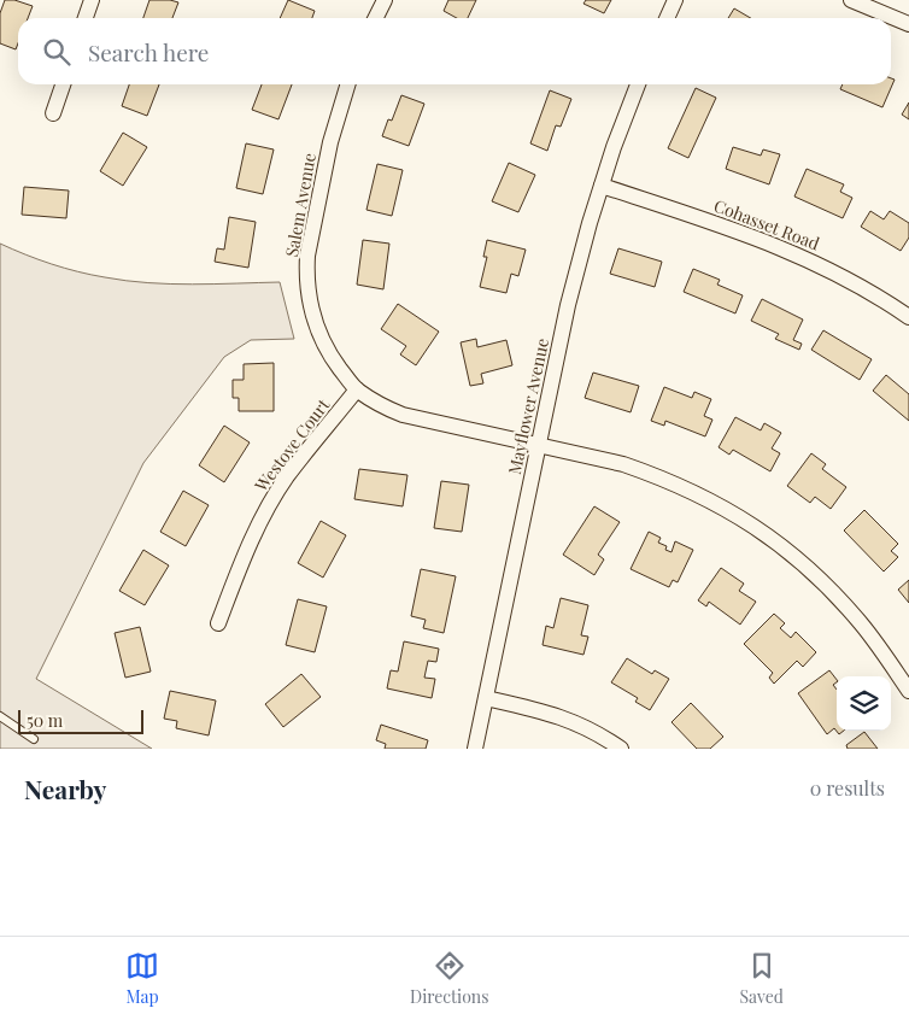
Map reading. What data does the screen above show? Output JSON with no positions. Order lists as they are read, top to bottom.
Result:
{
  "streets": {
    "street": [
      "Salem Avenue",
      "Cohasset Road",
      "Mayflower Avenue",
      "Westove Court"
    ]
  },
  "crossings": [
    ["Salem Avenue", "Mayflower Avenue"],
    ["Salem Avenue", "Westove Court"],
    ["Cohasset Road", "Mayflower Avenue"]
  ],
  "scale_bar": "50 m",
  "page": {
    "search": "Search here",
    "scale": "50 m",
    "heading": ["Nearby", "0 results"],
    "nav": ["Map", "Directions", "Saved"]
  }
}
